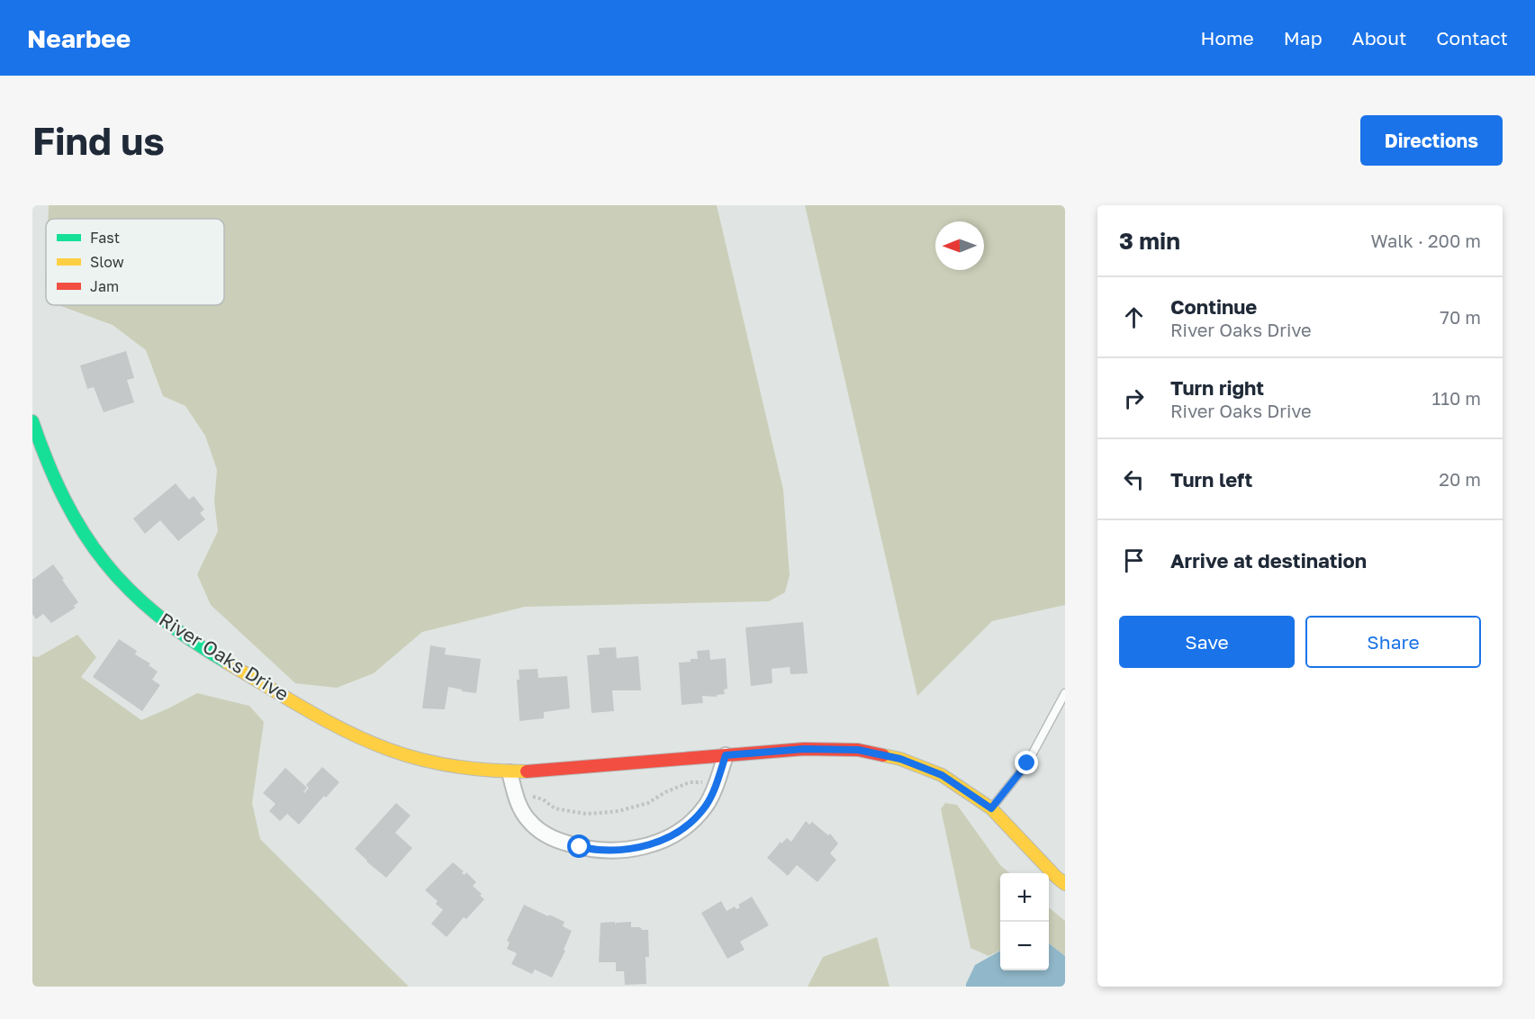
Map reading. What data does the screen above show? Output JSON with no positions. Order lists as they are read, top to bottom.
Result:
{
  "streets": {
    "street": ["River Oaks Drive"]
  },
  "legend": ["Fast", "Slow", "Jam"],
  "north": "left",
  "page": {
    "header": "Nearbee",
    "nav": [
      "Home",
      "Map",
      "About",
      "Contact"
    ],
    "buttons": [
      "Directions",
      ["Save", "Share"]
    ],
    "title": "Find us",
    "heading": ["3 min", "Walk · 200 m"],
    "list": [
      ["Continue", "River Oaks Drive", "70 m"],
      ["Turn right", "River Oaks Drive", "110 m"],
      ["Turn left", "20 m"],
      "Arrive at destination"
    ],
    "map_buttons": ["+", "−"]
  }
}
